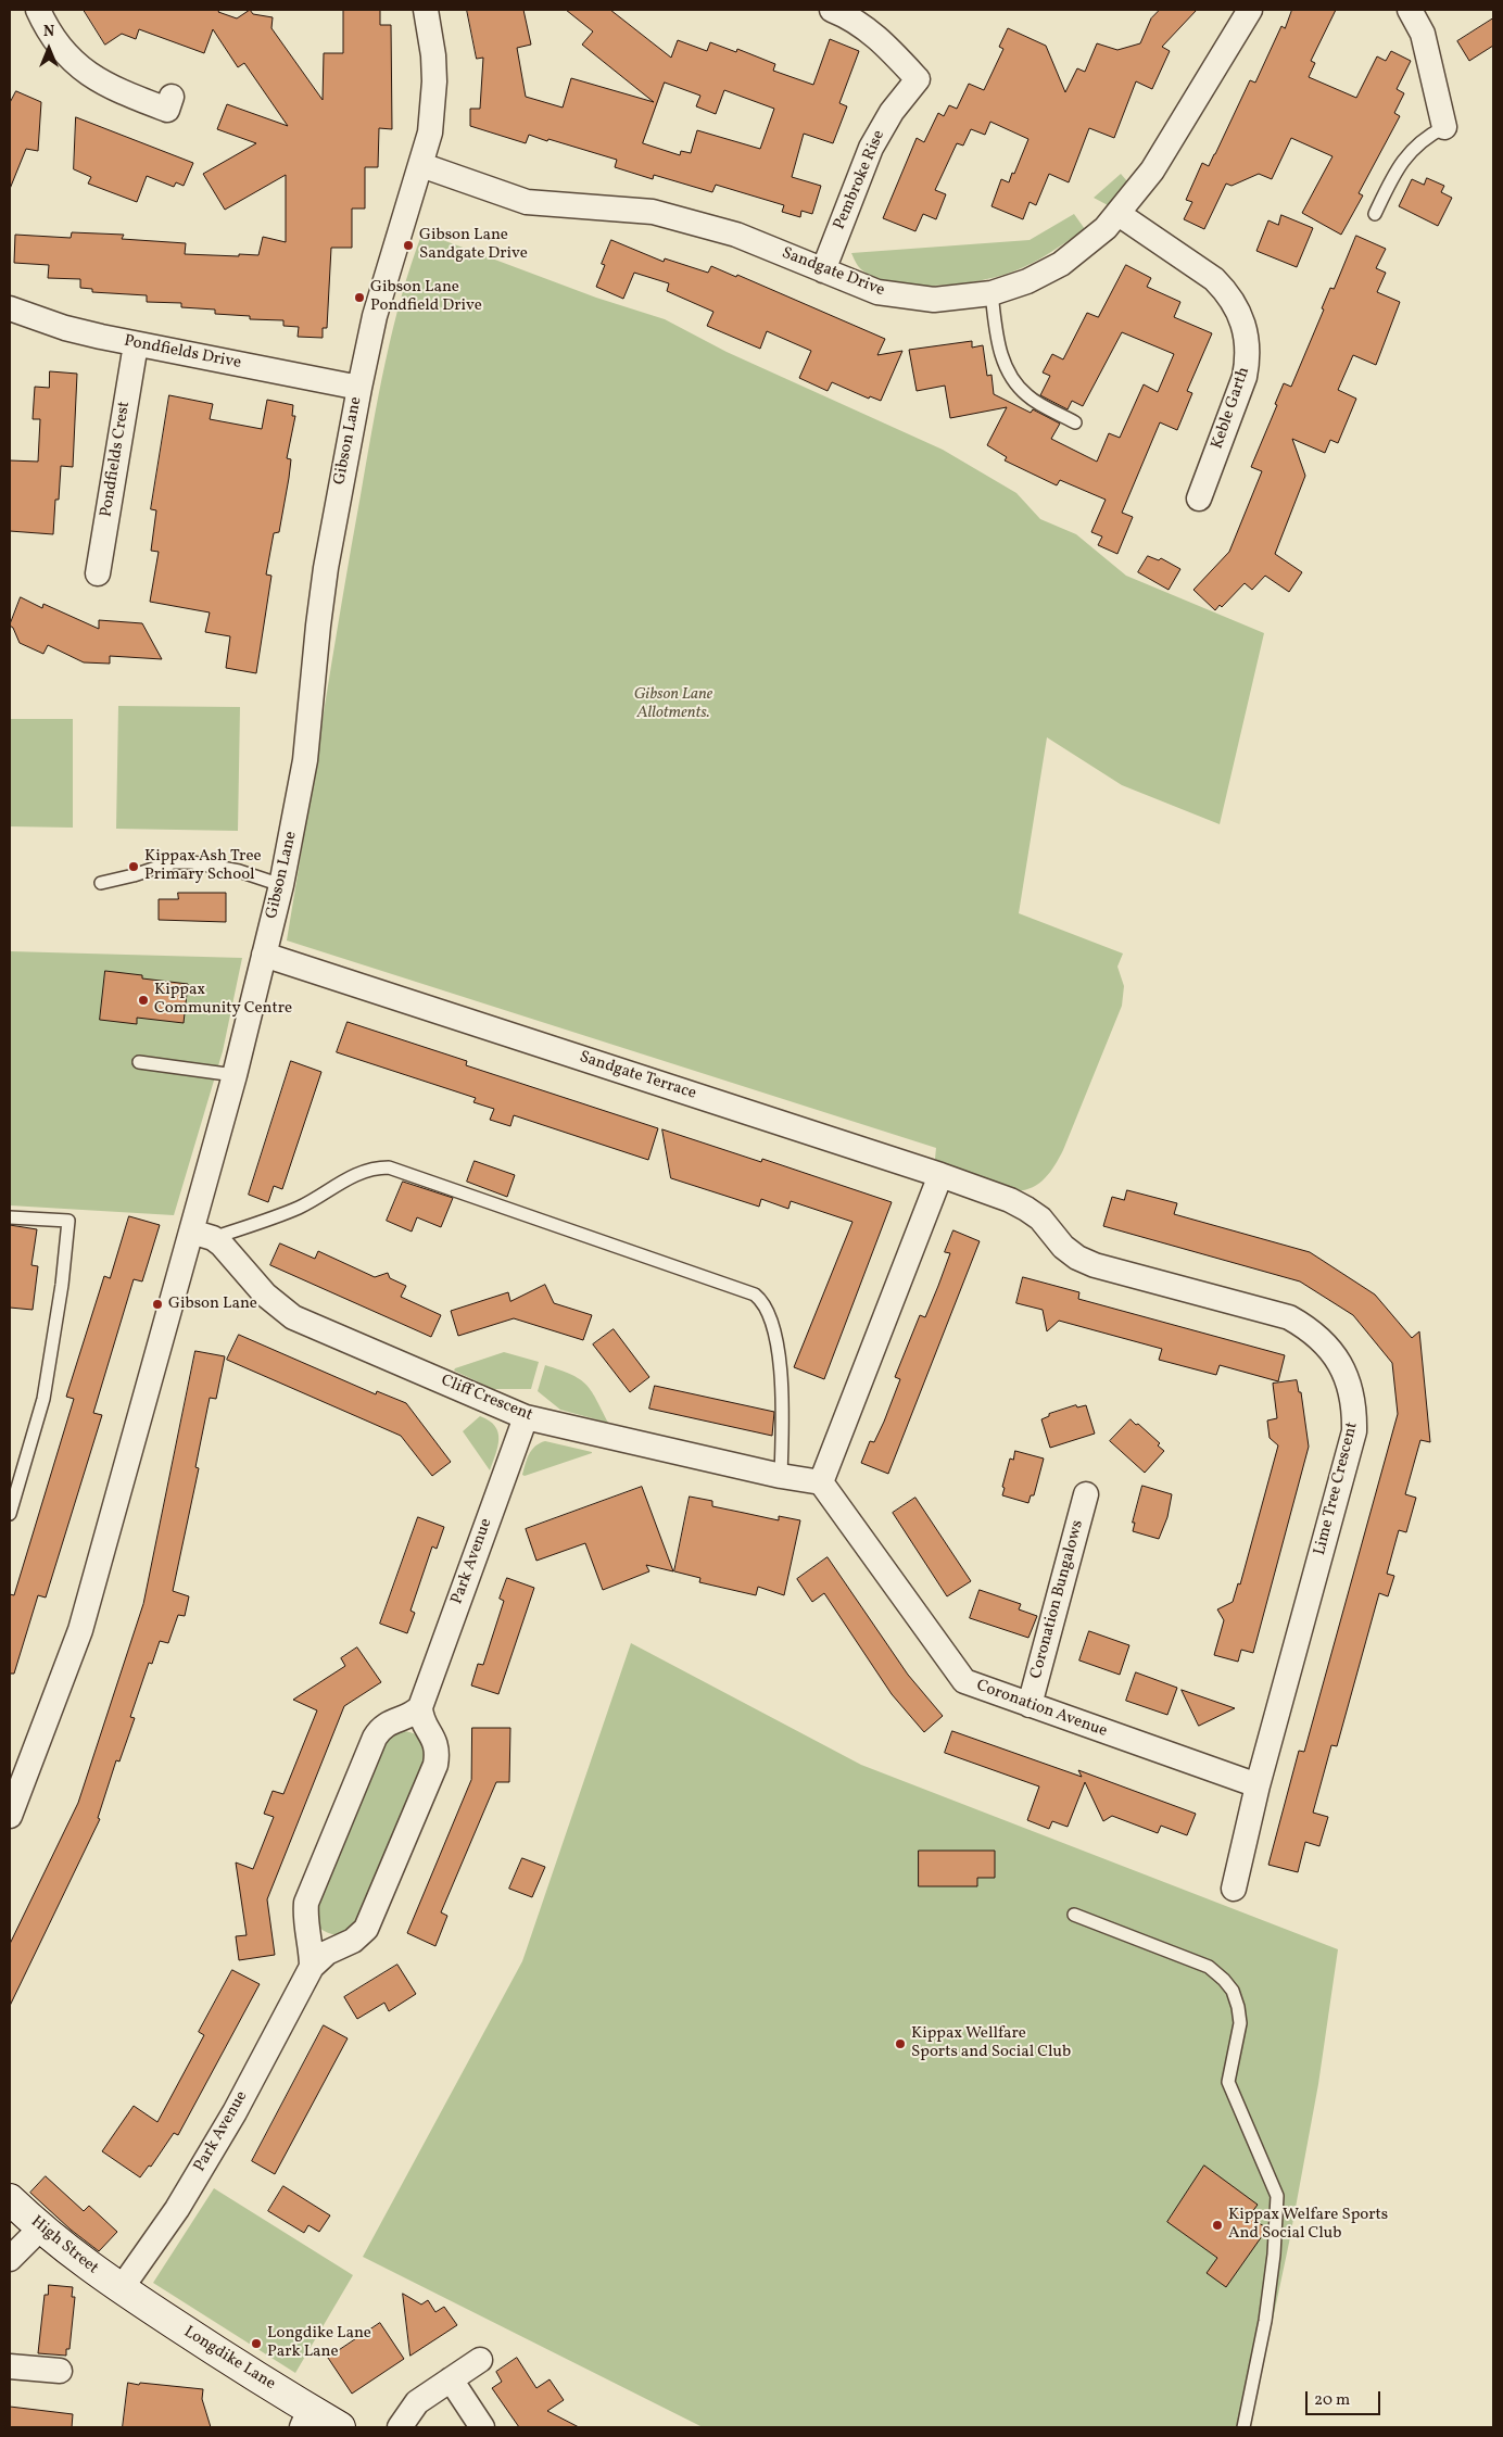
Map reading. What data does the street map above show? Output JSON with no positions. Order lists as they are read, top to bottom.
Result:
{
  "streets": {
    "main road": ["High Street", "Longdike Lane"],
    "street": [
      "Pembroke Rise",
      "Sandgate Drive",
      "Pondfields Drive",
      "Keble Garth",
      "Gibson Lane",
      "Pondfields Crest",
      "Sandgate Terrace",
      "Cliff Crescent",
      "Lime Tree Crescent",
      "Park Avenue",
      "Coronation Bungalows",
      "Coronation Avenue"
    ]
  },
  "crossings": [
    ["Pembroke Rise", "Sandgate Drive"],
    ["Sandgate Drive", "Keble Garth"],
    ["Sandgate Drive", "Gibson Lane"],
    ["Pondfields Drive", "Gibson Lane"],
    ["Pondfields Drive", "Pondfields Crest"],
    ["Gibson Lane", "Sandgate Terrace"],
    ["Gibson Lane", "Cliff Crescent"],
    ["Sandgate Terrace", "Lime Tree Crescent"],
    ["Cliff Crescent", "Park Avenue"],
    ["Cliff Crescent", "Coronation Avenue"],
    ["Lime Tree Crescent", "Coronation Avenue"],
    ["Park Avenue", "High Street"],
    ["Park Avenue", "Longdike Lane"],
    ["Coronation Bungalows", "Coronation Avenue"],
    ["High Street", "Longdike Lane"]
  ],
  "parks": ["Gibson Lane Allotments."],
  "places": [
    "Gibson Lane Sandgate Drive",
    "Gibson Lane Pondfield Drive",
    "Kippax Ash Tree Primary School",
    "Kippax Community Centre",
    "Gibson Lane",
    "Kippax Wellfare Sports and Social Club",
    "Kippax Welfare Sports And Social Club",
    "Longdike Lane Park Lane"
  ],
  "scale_bar": "20 m",
  "north": "top"
}
